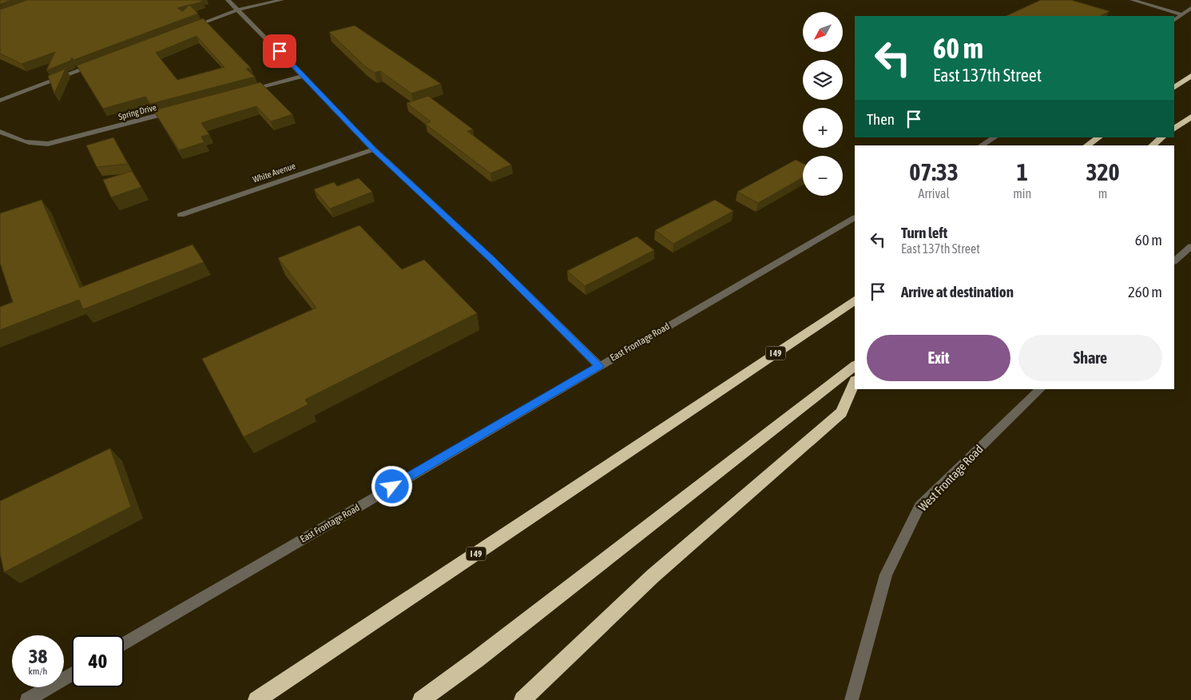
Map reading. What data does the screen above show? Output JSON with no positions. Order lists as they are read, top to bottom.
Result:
{
  "streets": {
    "highway": ["I 49"],
    "street": [
      "Spring Drive",
      "White Avenue",
      "East Frontage Road",
      "West Frontage Road"
    ]
  },
  "north": "bottom left",
  "page": {
    "map_buttons": ["+", "−"],
    "turn": ["60 m", "East 137th Street"],
    "then": "Then",
    "eta": [
      "07:33",
      "Arrival",
      "1",
      "min",
      "320",
      "m"
    ],
    "list": [
      {
        "name": "Turn left",
        "note": "East 137th Street",
        "value": "60 m"
      },
      {
        "name": "Arrive at destination",
        "value": "260 m"
      }
    ],
    "buttons": ["Exit", "Share"],
    "speed": "38 km/h",
    "limit": "40"
  }
}
